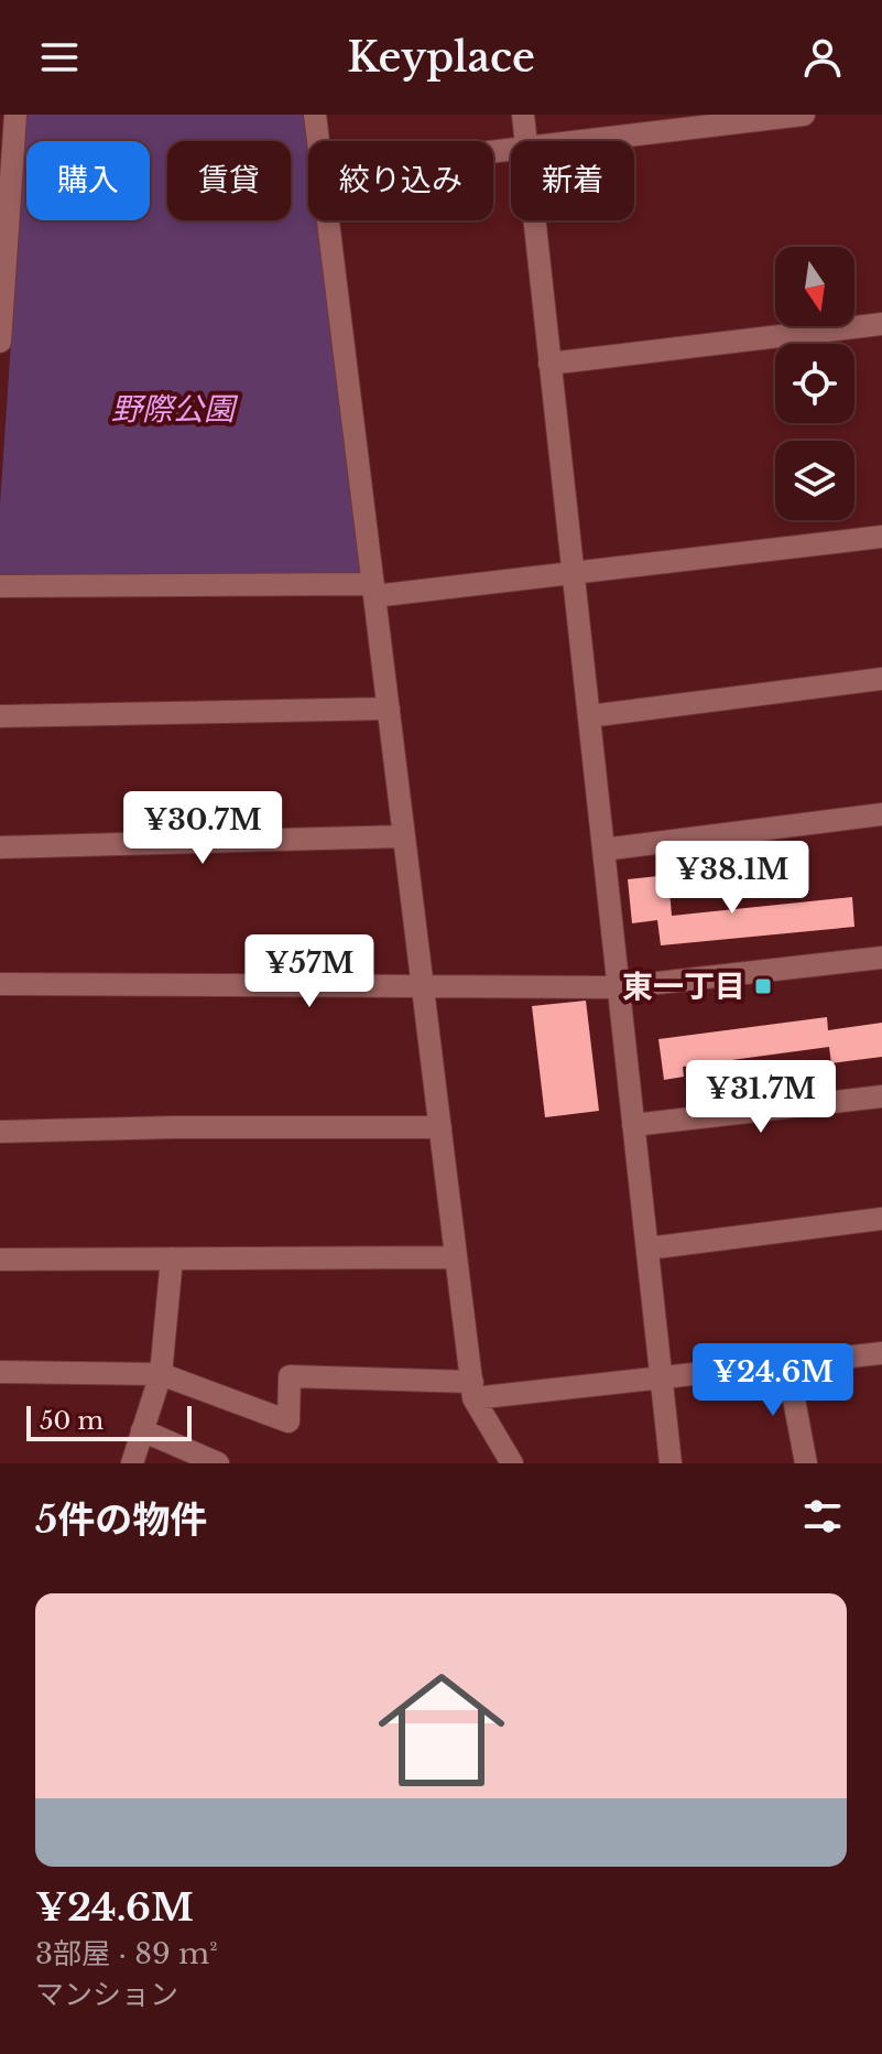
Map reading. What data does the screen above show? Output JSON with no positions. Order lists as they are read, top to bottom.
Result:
{
  "parks": ["野際公園"],
  "places": {
    "transit": ["東一丁目"]
  },
  "scale_bar": "50 m",
  "north": "bottom",
  "page": {
    "header": "Keyplace",
    "chip": [
      "購入",
      "賃貸",
      "絞り込み",
      "新着"
    ],
    "price": [
      "¥30.7M",
      "¥38.1M",
      "¥57M",
      "¥31.7M",
      "¥24.6M"
    ],
    "scale": "50 m",
    "heading": "5件の物件",
    "list": [
      {
        "name": "¥24.6M",
        "note": "3部屋 · 89 m² · マンション"
      }
    ]
  }
}
